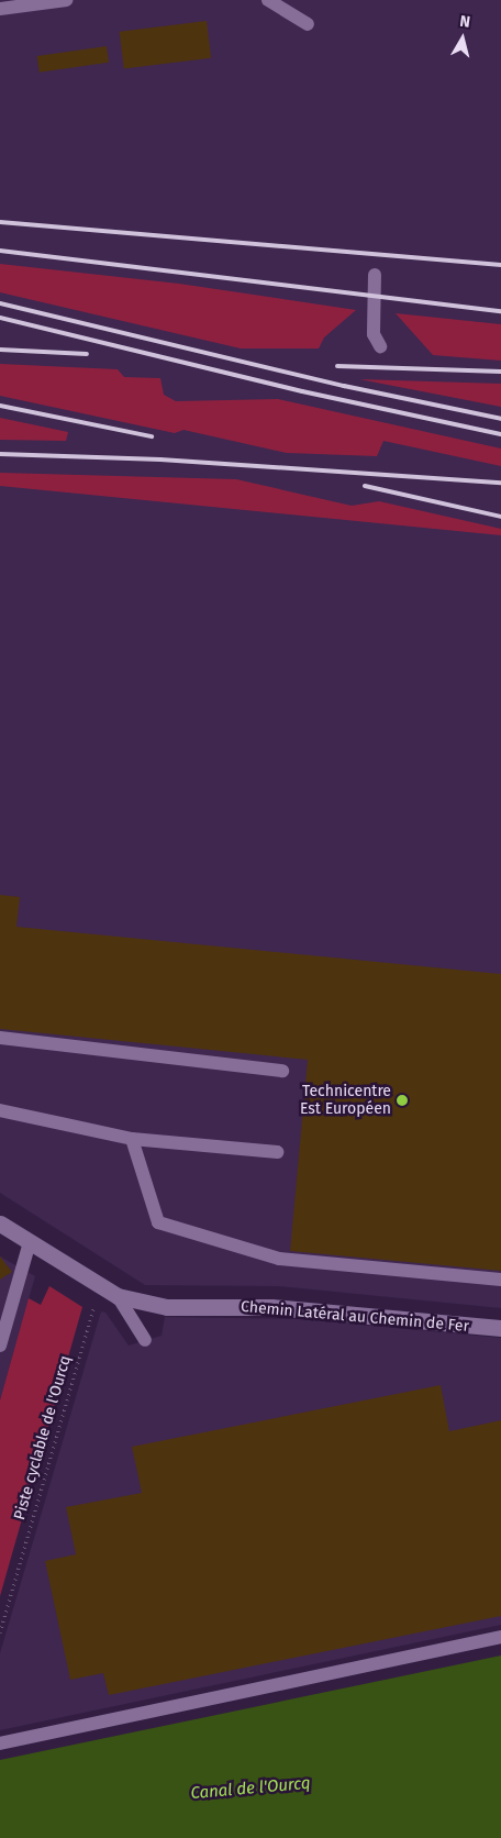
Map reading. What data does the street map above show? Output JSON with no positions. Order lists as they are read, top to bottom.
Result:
{
  "streets": {
    "street": ["Chemin Latéral au Chemin de Fer"],
    "path": ["Piste cyclable de l'Ourcq"]
  },
  "crossings": [
    ["Chemin Latéral au Chemin de Fer", "Piste cyclable de l'Ourcq"]
  ],
  "water": ["Canal de l'Ourcq"],
  "places": ["Technicentre Est Européen"],
  "north": "top"
}
